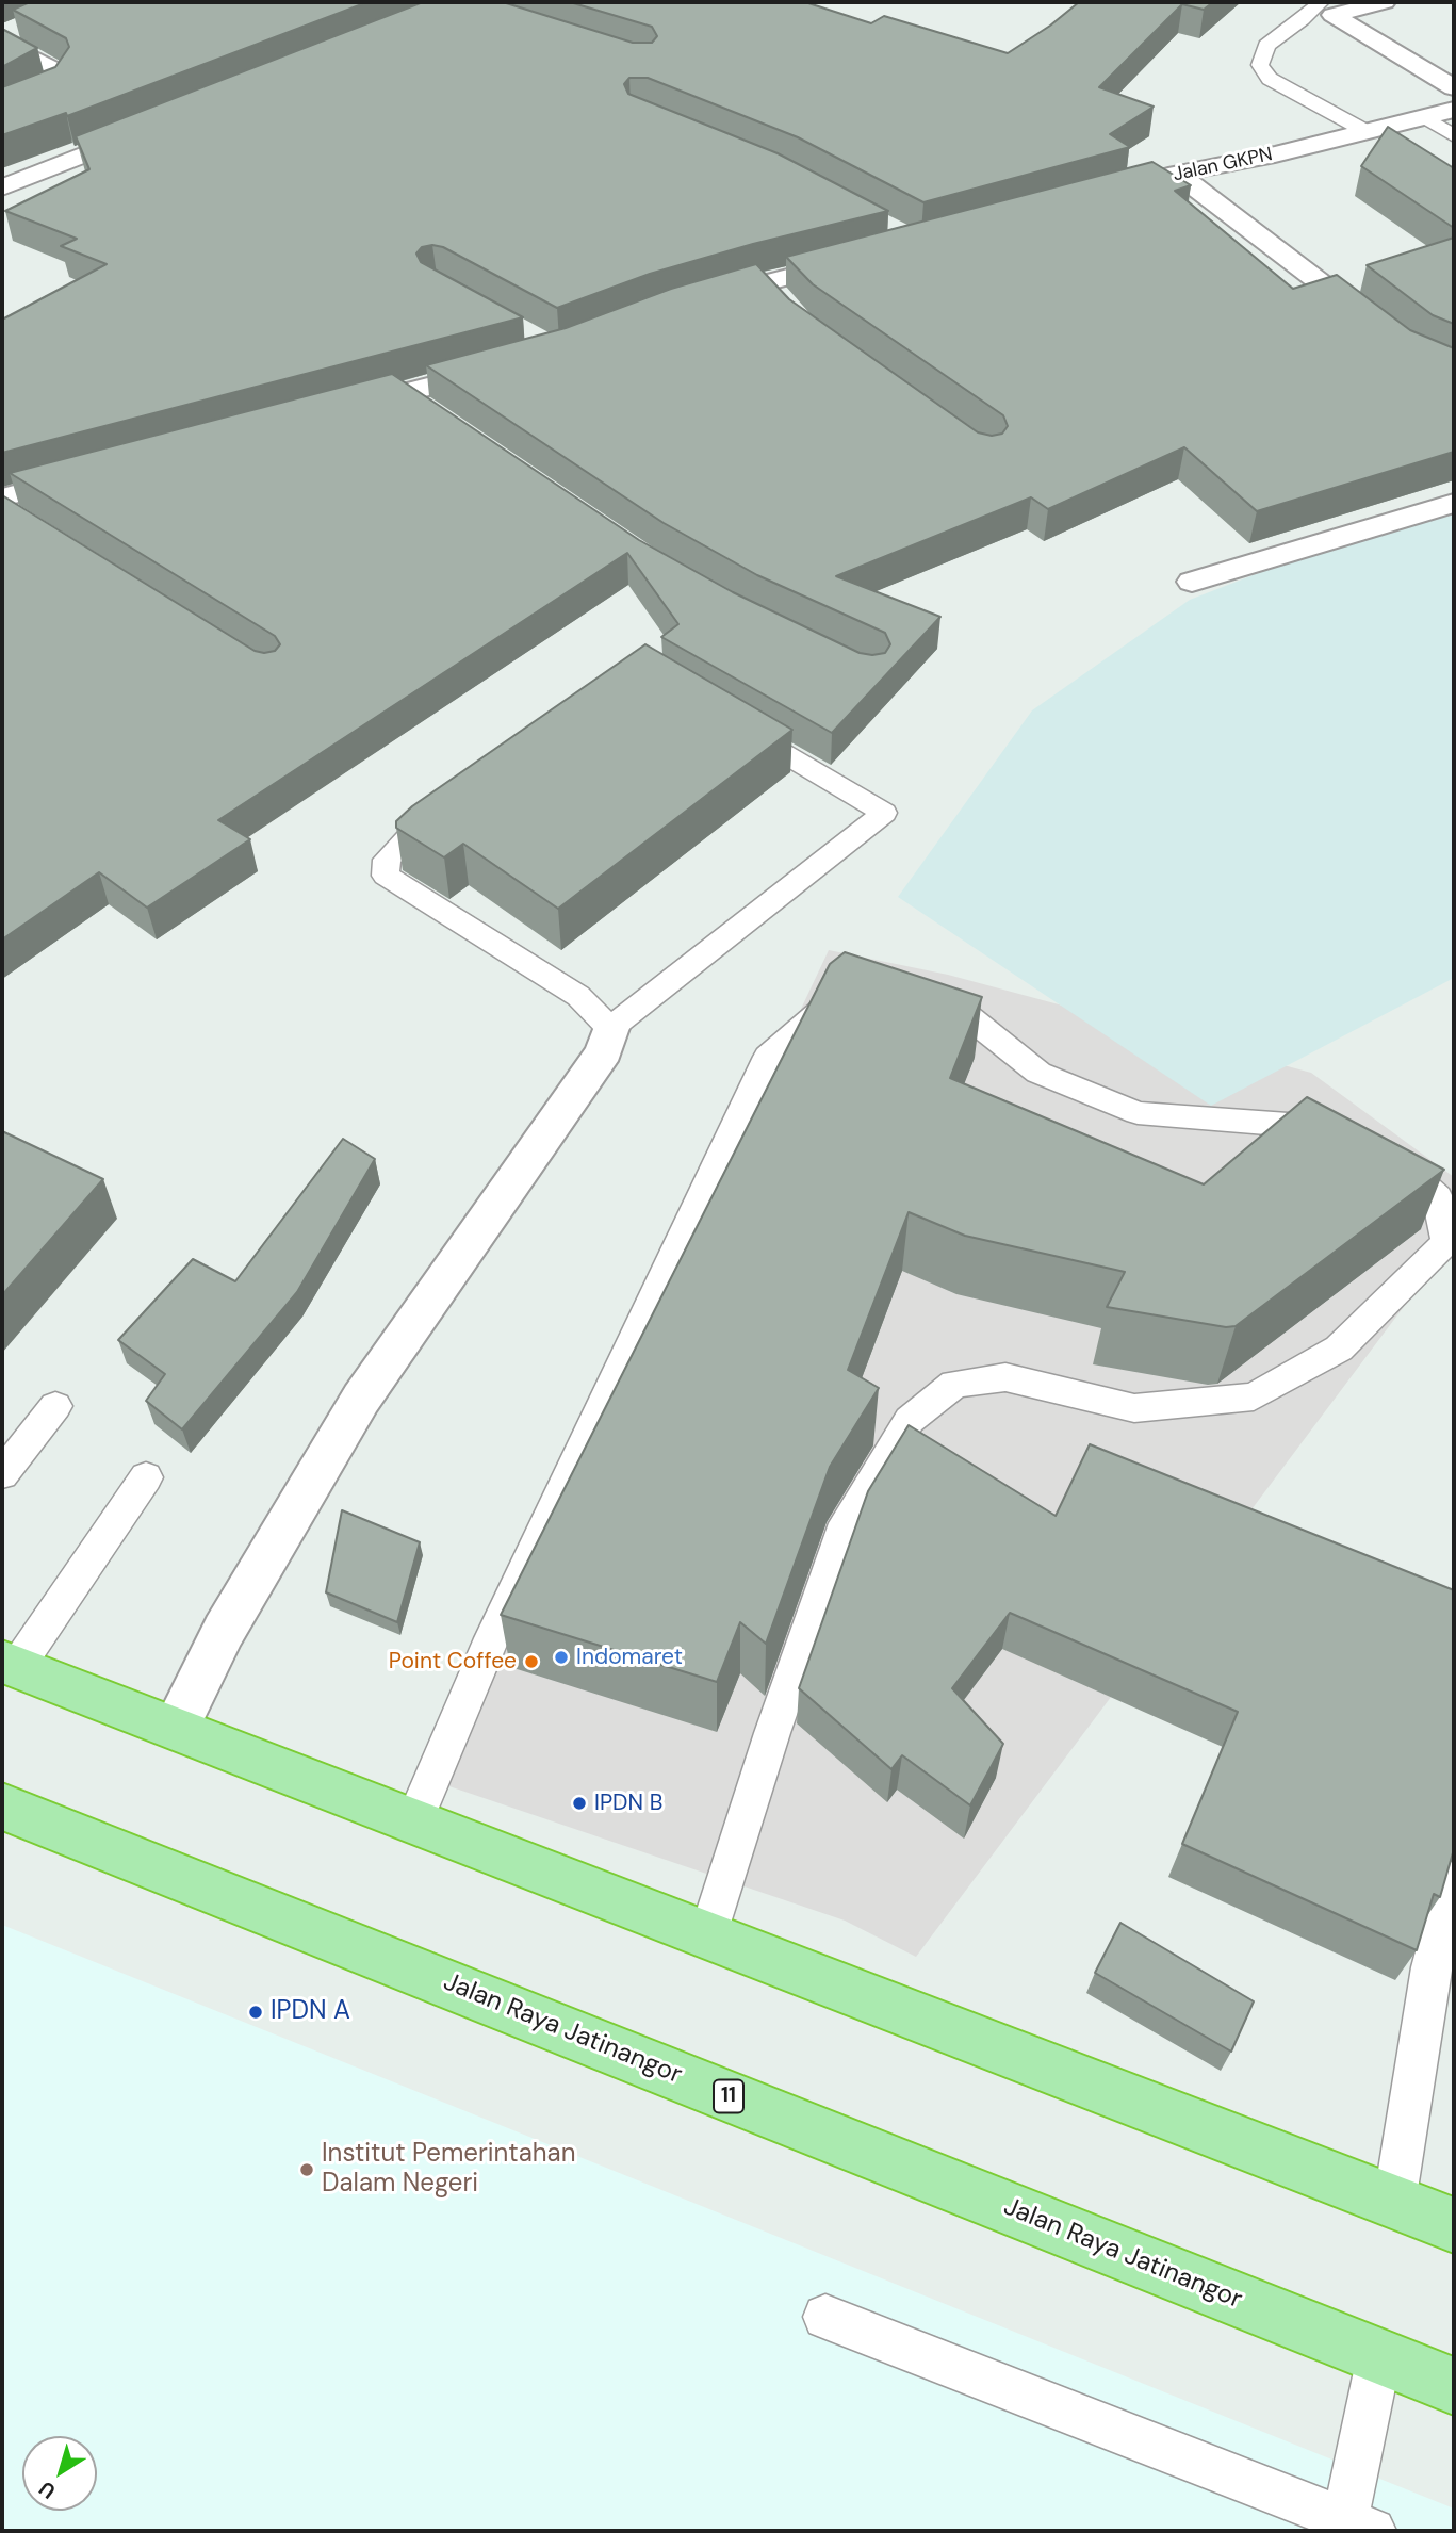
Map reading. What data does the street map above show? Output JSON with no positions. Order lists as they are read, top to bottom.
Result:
{
  "streets": {
    "highway": ["Jalan Raya Jatinangor", "11"],
    "street": ["Jalan GKPN"]
  },
  "places": [
    "Indomaret",
    "Point Coffee",
    "IPDN B",
    "IPDN A",
    "Institut Pemerintahan Dalam Negeri"
  ],
  "north": "bottom left"
}
